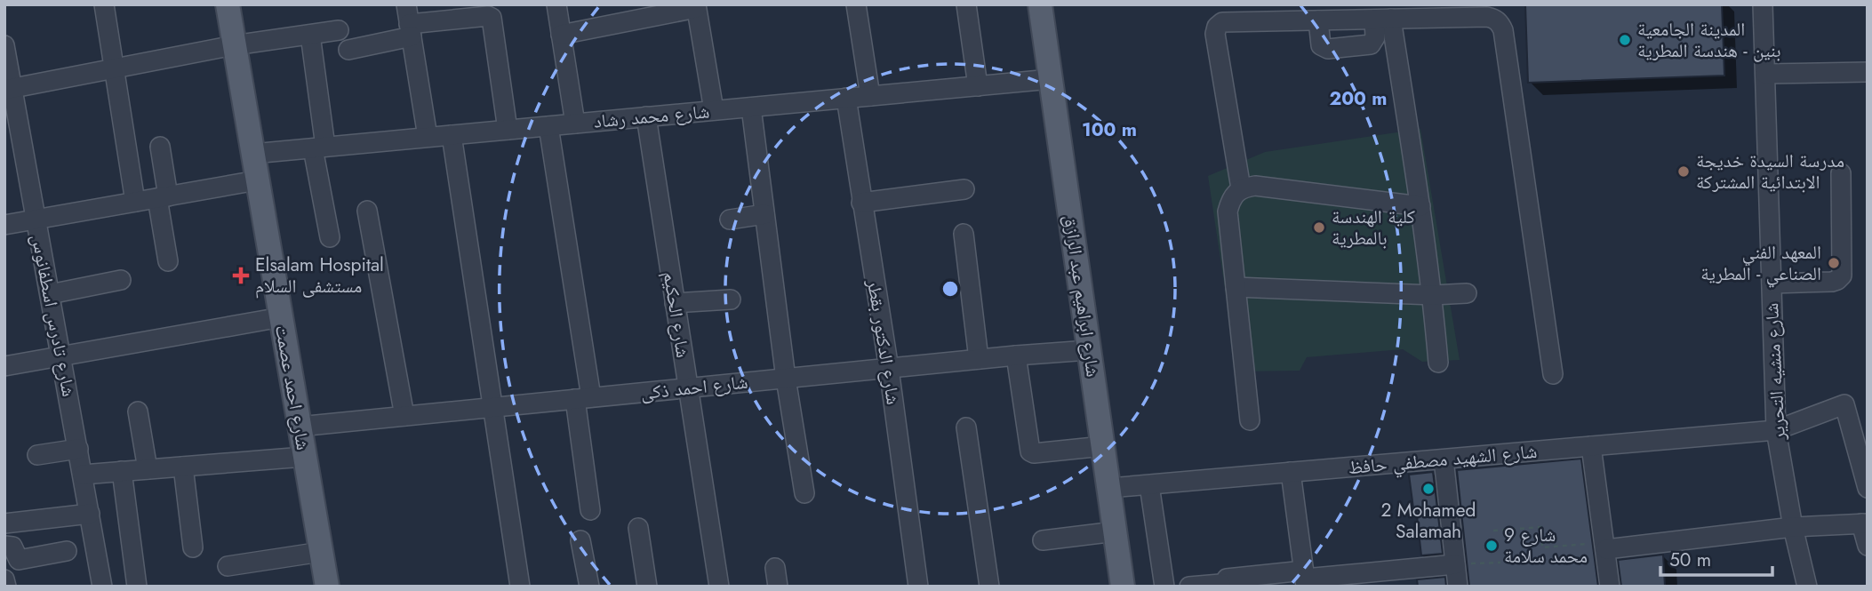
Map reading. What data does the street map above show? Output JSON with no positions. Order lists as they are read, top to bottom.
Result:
{
  "streets": {
    "main road": ["شارع ابراهيم عبد الرازق", "شارع احمد عصمت"],
    "street": [
      "شارع محمد رشاد",
      "شارع الحكيم",
      "شارع تادرس اسطفانوس",
      "شارع الدكتور بقطر",
      "شارع منشيه التحرير",
      "شارع احمد ذكى",
      "شارع الشهيد مصطفي حافظ"
    ]
  },
  "crossings": [
    ["شارع محمد رشاد", "شارع ابراهيم عبد الرازق"],
    ["شارع محمد رشاد", "شارع الحكيم"],
    ["شارع محمد رشاد", "شارع الدكتور بقطر"],
    ["شارع محمد رشاد", "شارع احمد عصمت"],
    ["شارع ابراهيم عبد الرازق", "شارع احمد ذكى"],
    ["شارع ابراهيم عبد الرازق", "شارع الشهيد مصطفي حافظ"],
    ["شارع الحكيم", "شارع احمد ذكى"],
    ["شارع الدكتور بقطر", "شارع احمد ذكى"],
    ["شارع منشيه التحرير", "شارع الشهيد مصطفي حافظ"],
    ["شارع احمد عصمت", "شارع احمد ذكى"]
  ],
  "places": {
    "other": [
      "المدينة الجامعية بنين - هندسة المطرية",
      "مدرسة السيدة خديجة الابتدائية المشتركة",
      "كلية الهندسة بالمطرية",
      "المعهد الفني الصناعي - المطرية",
      "2 Mohamed Salamah",
      "9 شارع محمد سلامة"
    ],
    "health": ["Elsalam Hospital مستشفى السلام"]
  },
  "scale_bar": "50 m",
  "rings": ["200 m", "100 m"]
}
